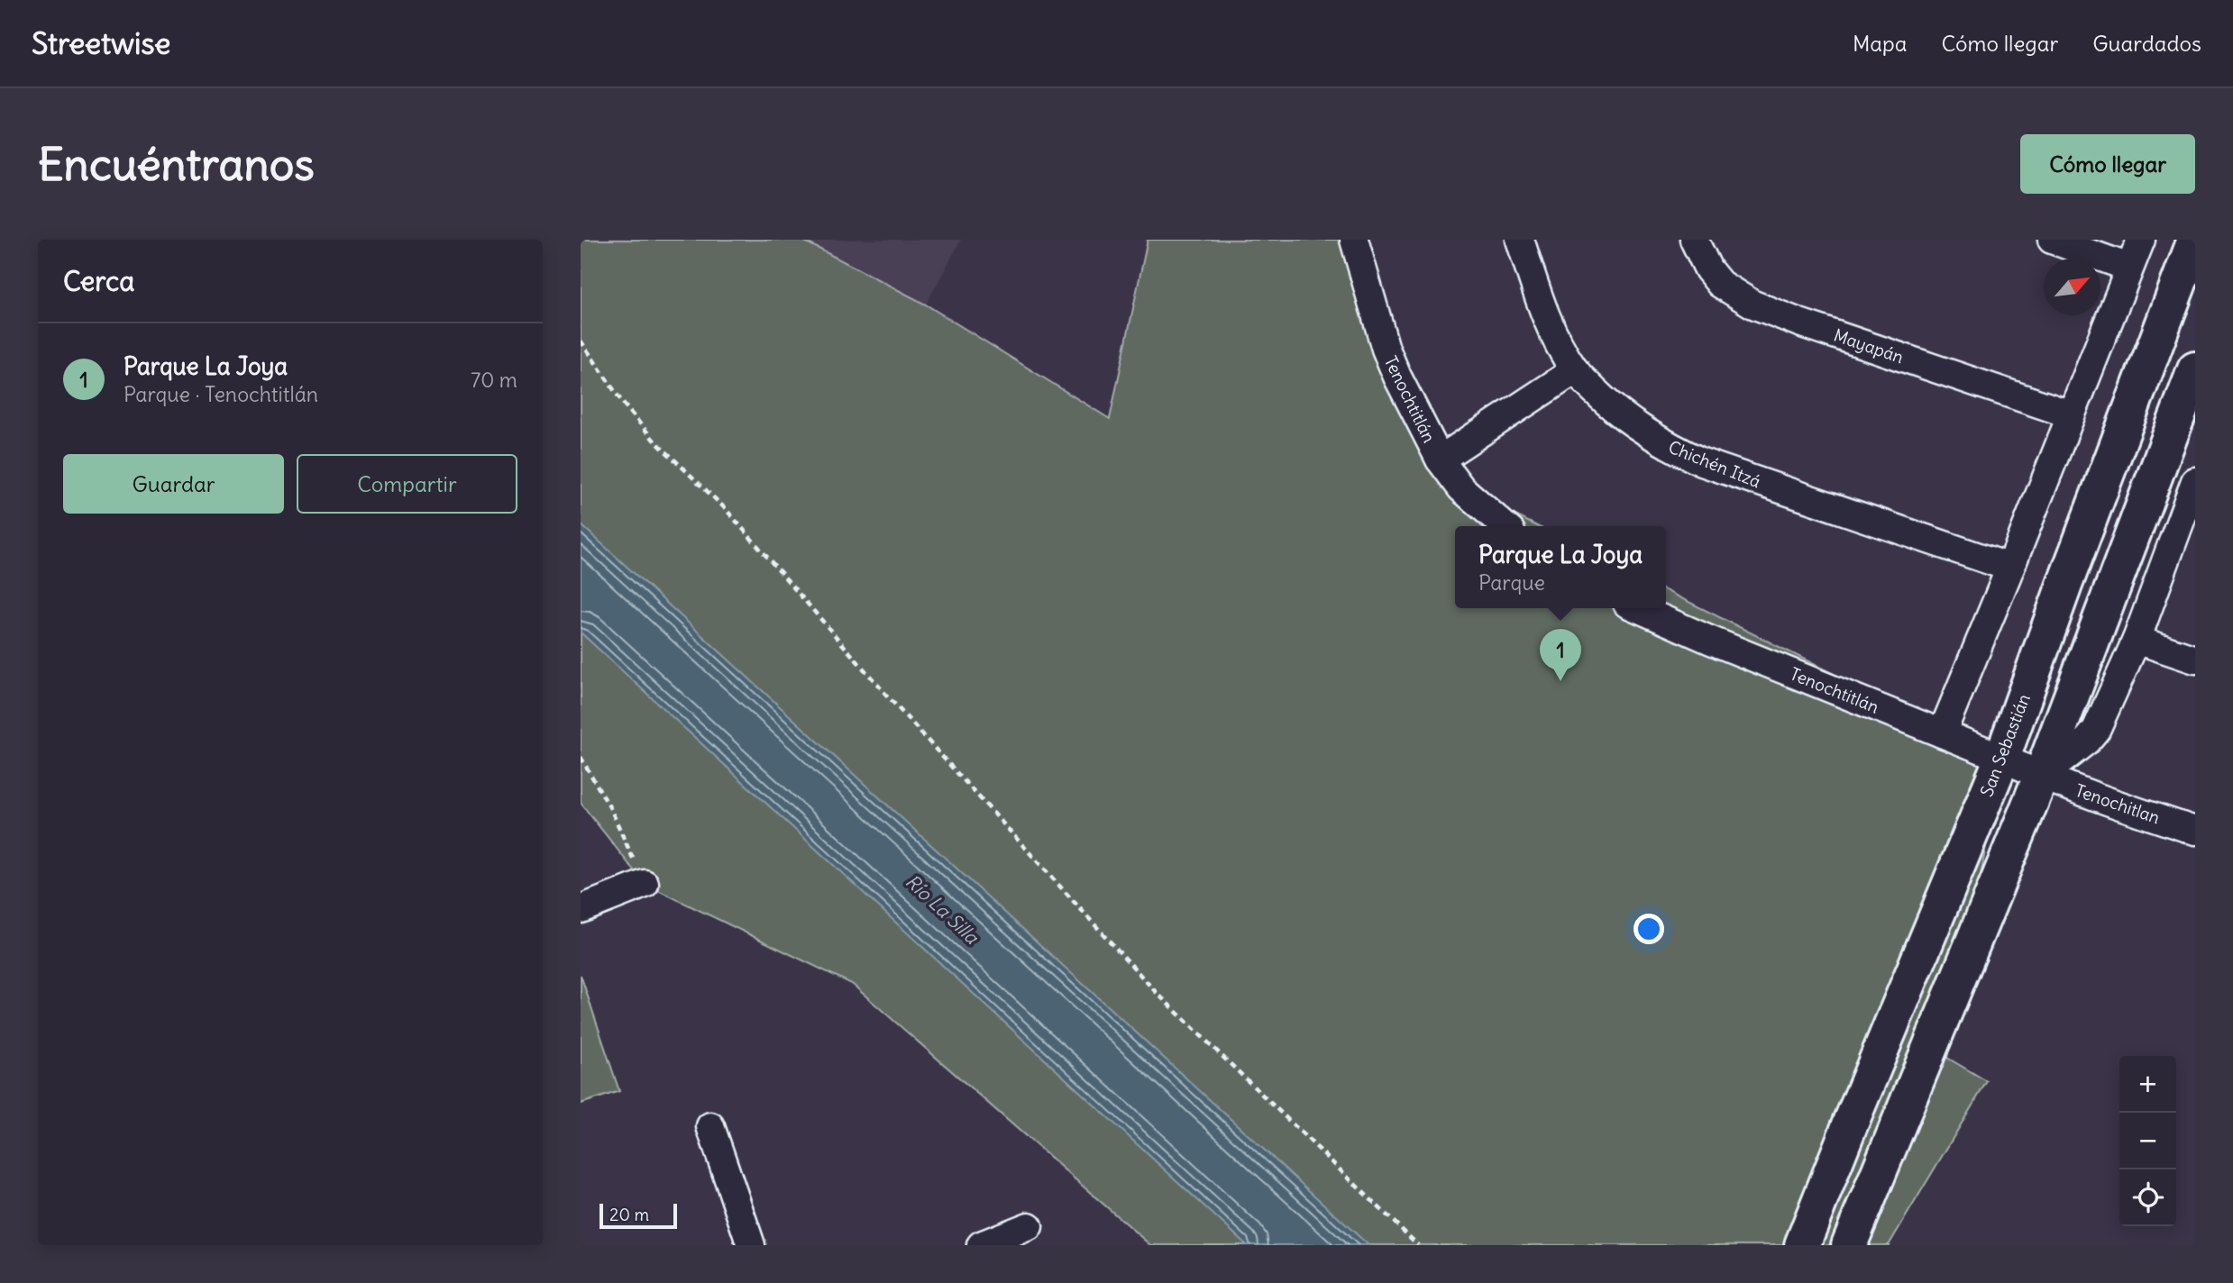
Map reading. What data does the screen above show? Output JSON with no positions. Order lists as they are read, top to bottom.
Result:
{
  "streets": {
    "main road": ["San Sebastián"],
    "street": [
      "Mayapán",
      "Tenochtitlán",
      "Chichén Itzá",
      "Tenochitlan"
    ]
  },
  "crossings": [
    ["Tenochtitlán", "San Sebastián"],
    ["Tenochtitlán", "Tenochitlan"]
  ],
  "water": ["Río La Silla"],
  "scale_bar": "20 m",
  "north": "top right",
  "page": {
    "header": "Streetwise",
    "nav": ["Mapa", "Cómo llegar", "Guardados"],
    "buttons": [
      "Cómo llegar",
      ["Guardar", "Compartir"]
    ],
    "title": "Encuéntranos",
    "heading": "Cerca",
    "list": [
      {
        "mark": "1",
        "name": "Parque La Joya",
        "note": "Parque · Tenochtitlán",
        "value": "70 m"
      }
    ],
    "popup": ["Parque La Joya", "Parque"],
    "pins": "1",
    "map_buttons": ["+", "−"],
    "scale": "20 m"
  }
}
